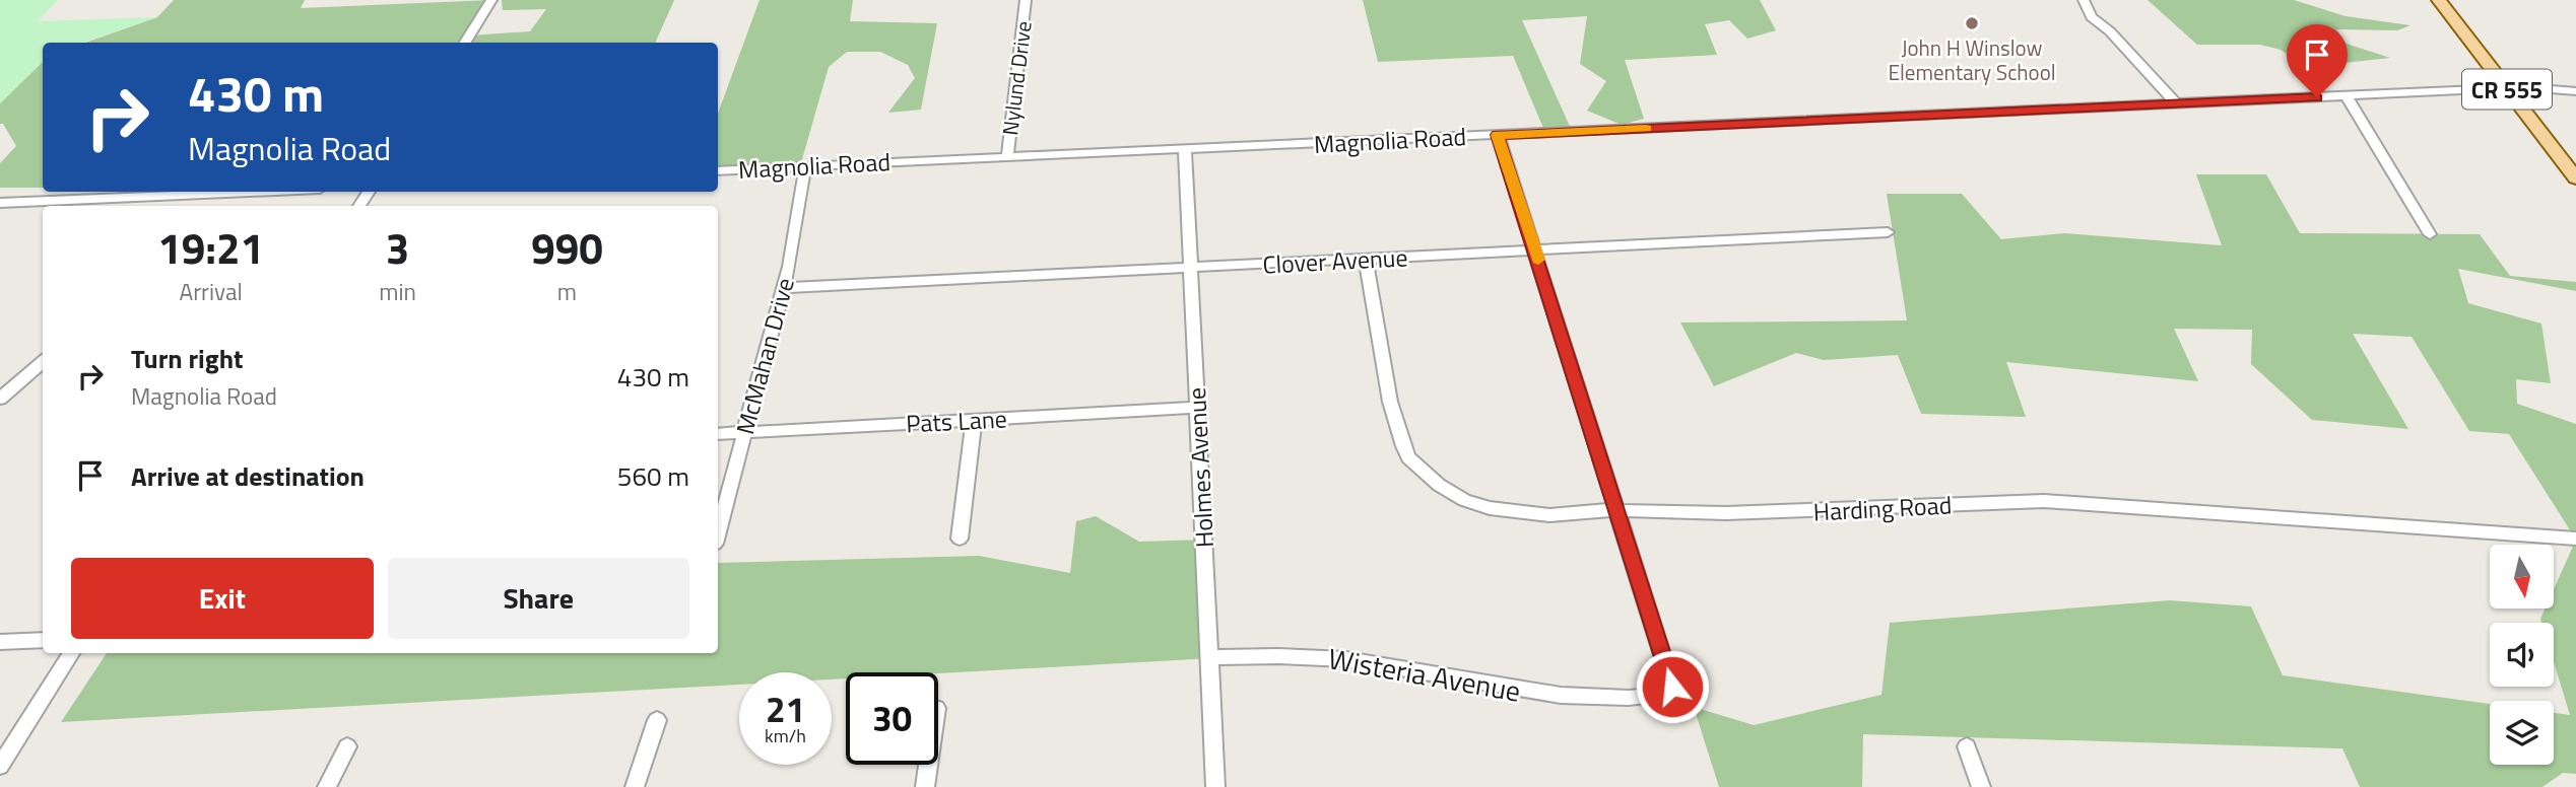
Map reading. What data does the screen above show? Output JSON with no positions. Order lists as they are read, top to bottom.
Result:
{
  "streets": {
    "main road": ["CR 555"],
    "street": [
      "Nylund Drive",
      "Magnolia Road",
      "Clover Avenue",
      "McMahan Drive",
      "Pats Lane",
      "Holmes Avenue",
      "Harding Road",
      "Wisteria Avenue"
    ]
  },
  "crossings": [
    ["Nylund Drive", "Magnolia Road"],
    ["CR 555", "Magnolia Road"],
    ["Magnolia Road", "McMahan Drive"],
    ["Magnolia Road", "Holmes Avenue"],
    ["Clover Avenue", "McMahan Drive"],
    ["Clover Avenue", "Holmes Avenue"],
    ["Clover Avenue", "Harding Road"],
    ["McMahan Drive", "Pats Lane"],
    ["Pats Lane", "Holmes Avenue"],
    ["Holmes Avenue", "Wisteria Avenue"],
    ["Harding Road", "Wisteria Avenue"]
  ],
  "places": ["John H Winslow Elementary School"],
  "north": "bottom",
  "page": {
    "turn": ["430 m", "Magnolia Road"],
    "eta": [
      "19:21",
      "Arrival",
      "3",
      "min",
      "990",
      "m"
    ],
    "list": [
      {
        "name": "Turn right",
        "note": "Magnolia Road",
        "value": "430 m"
      },
      {
        "name": "Arrive at destination",
        "value": "560 m"
      }
    ],
    "buttons": ["Exit", "Share"],
    "speed": "21 km/h",
    "limit": "30"
  }
}
